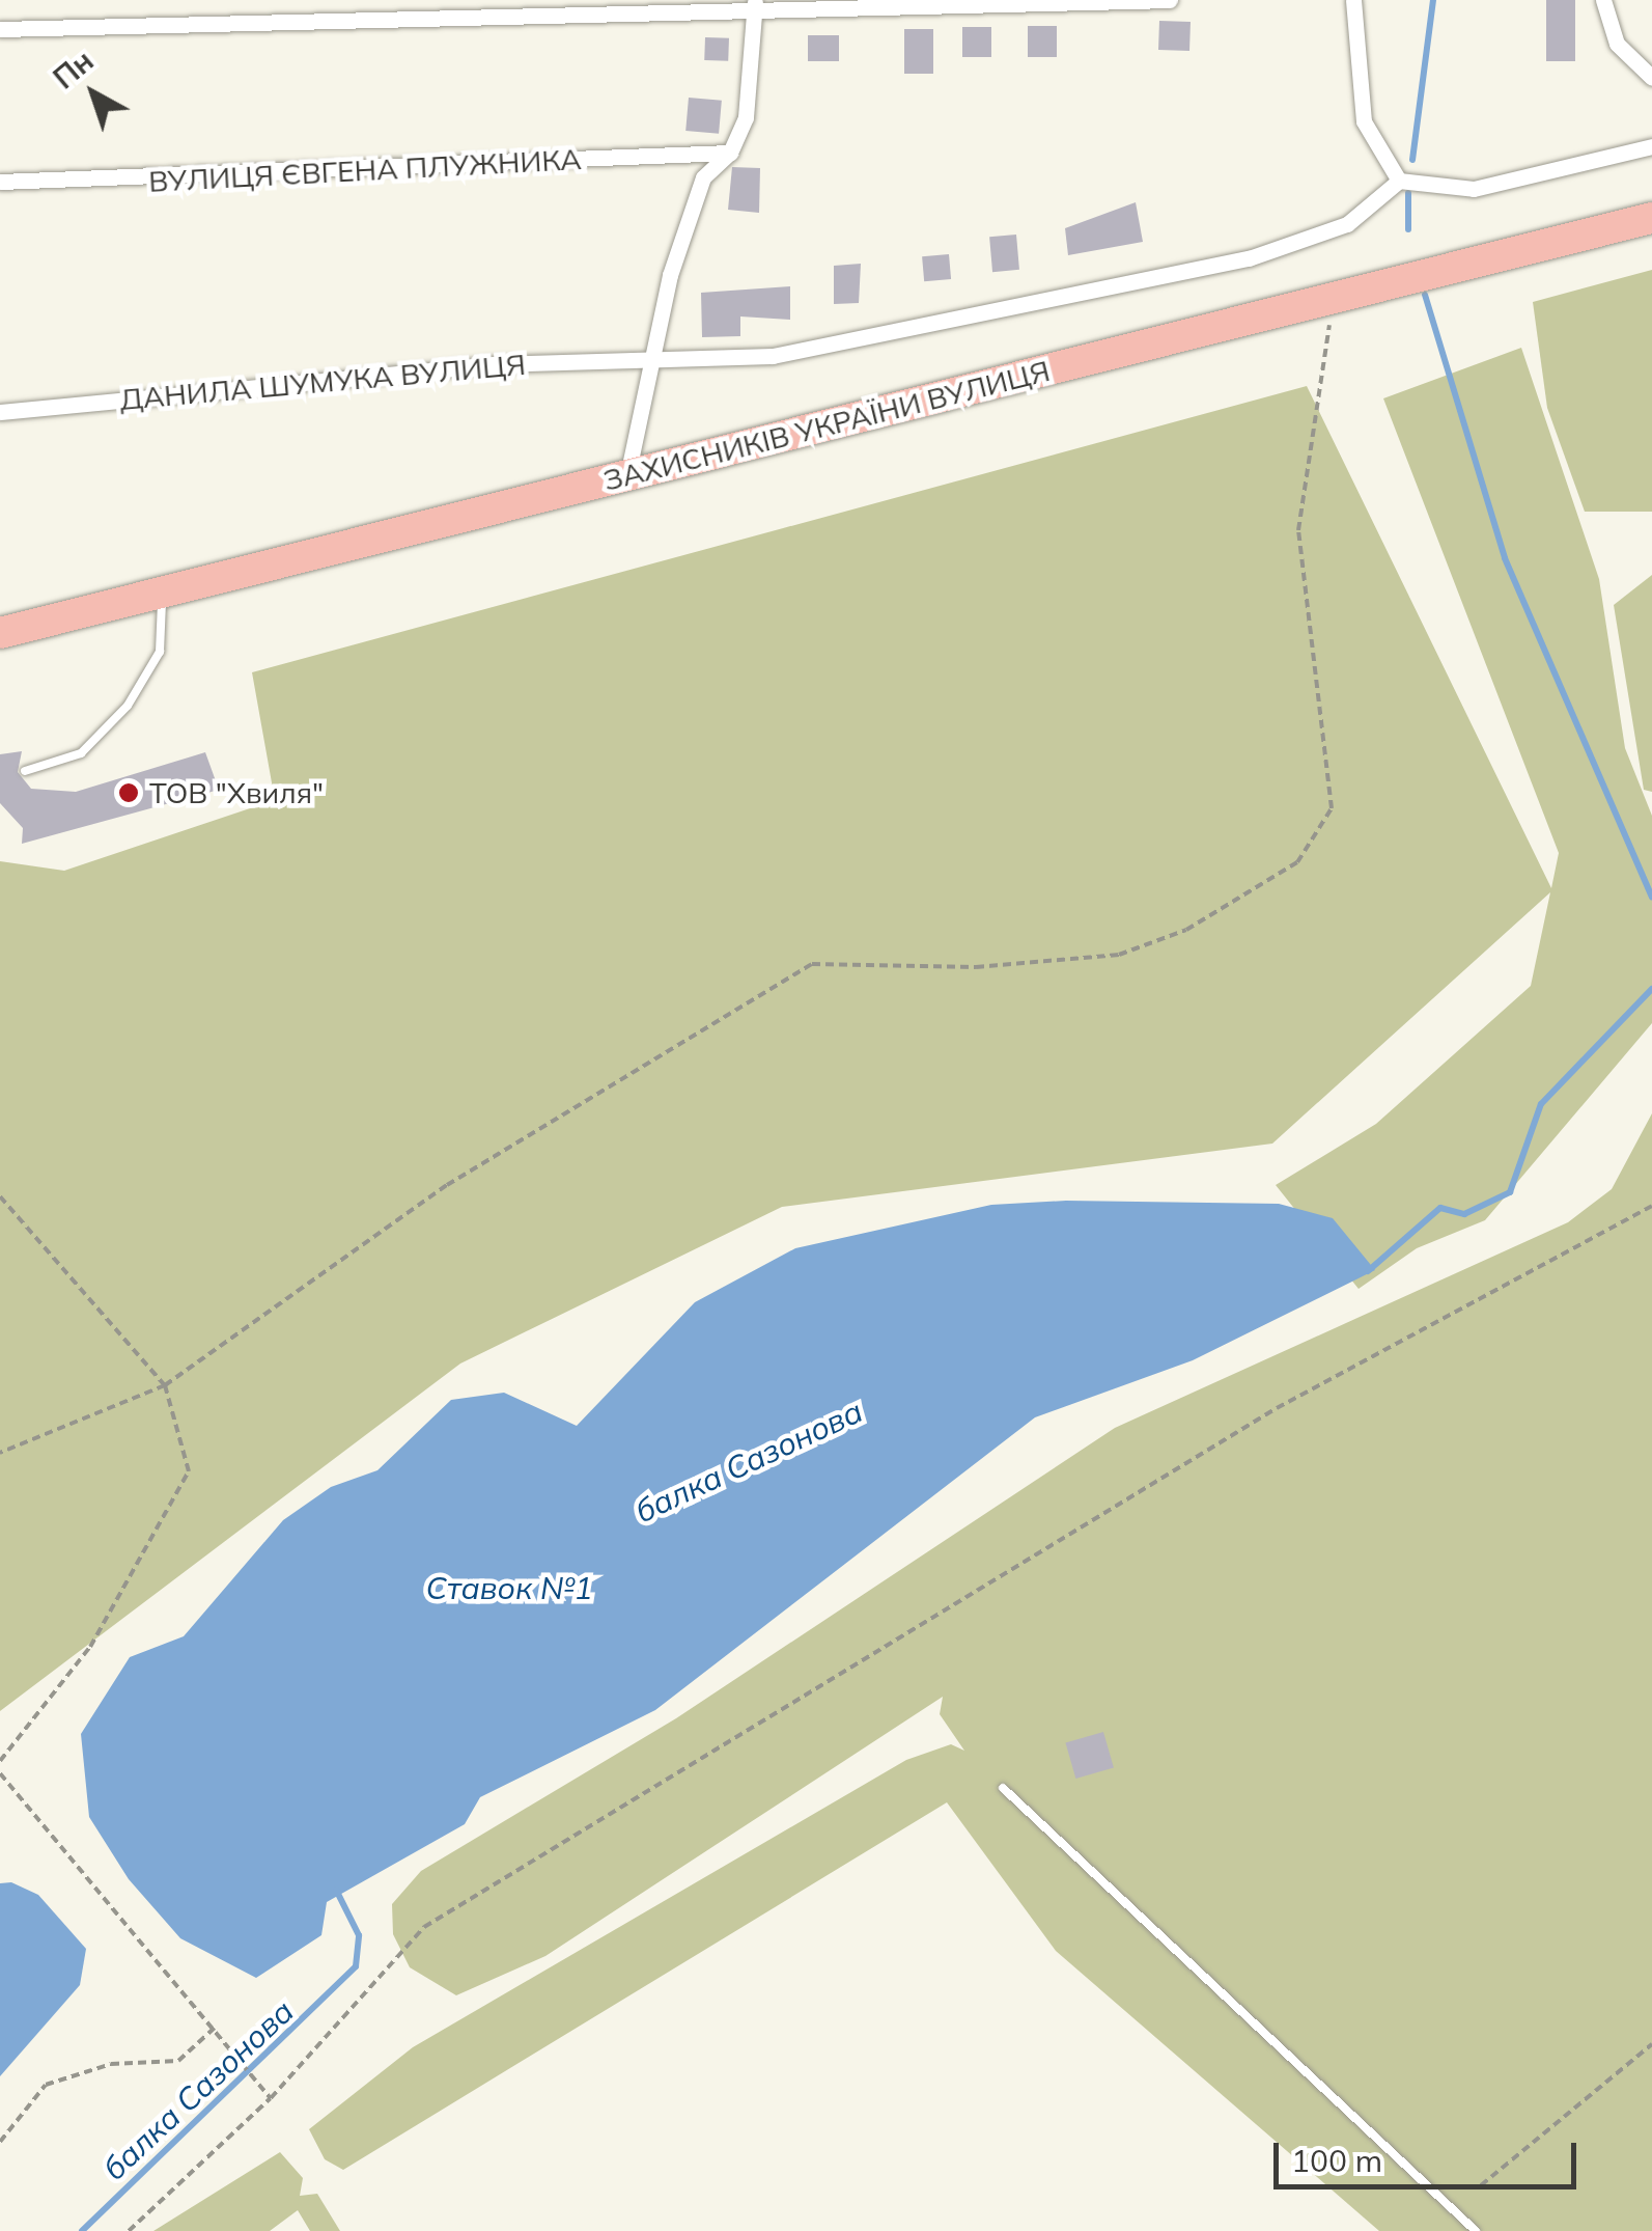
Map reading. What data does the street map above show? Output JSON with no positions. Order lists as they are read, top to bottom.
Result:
{
  "streets": {
    "highway": ["ЗАХИСНИКІВ УКРАЇНИ ВУЛИЦЯ"],
    "street": ["ВУЛИЦЯ ЄВГЕНА ПЛУЖНИКА", "ДАНИЛА ШУМУКА ВУЛИЦЯ"]
  },
  "water": ["балка Сазонова", "Ставок №1"],
  "places": ["ТОВ \"Хвиля\""],
  "scale_bar": "100 m",
  "north": "top left"
}
